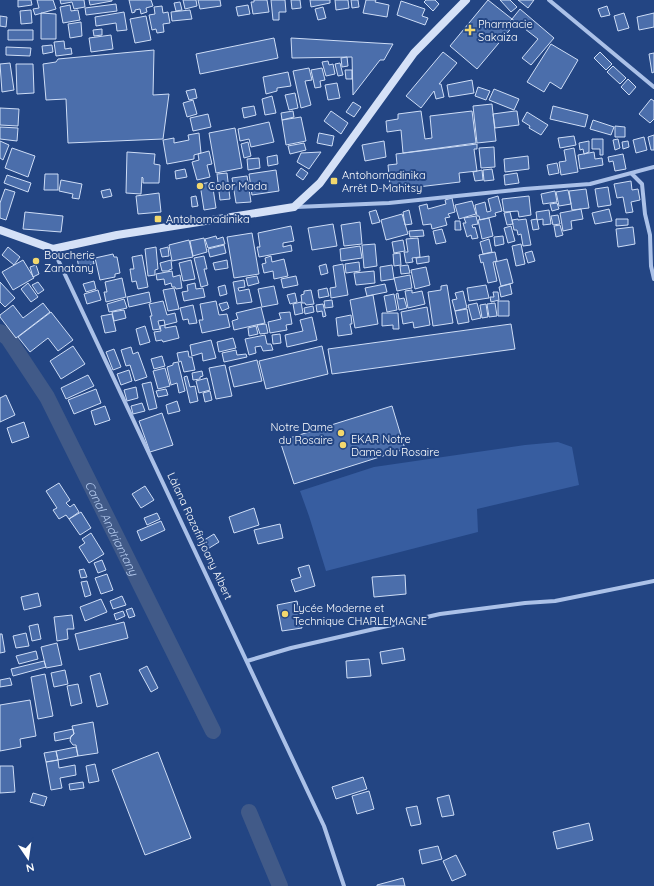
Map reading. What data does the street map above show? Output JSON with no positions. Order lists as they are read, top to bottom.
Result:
{
  "streets": {
    "street": ["Làlana Razafinjoany Albert"]
  },
  "water": ["Canal Andriantany"],
  "places": {
    "health": ["Pharmacie Sakaiza"],
    "transit": ["Antohomadinika Arrêt D-Mahitsy", "Antohomadinika"],
    "other": [
      "Color Mada",
      "Boucherie Zanatany",
      "Notre Dame du Rosaire",
      "EKAR Notre Dame du Rosaire",
      "Lycée Moderne et Technique CHARLEMAGNE"
    ]
  },
  "north": "bottom"
}
